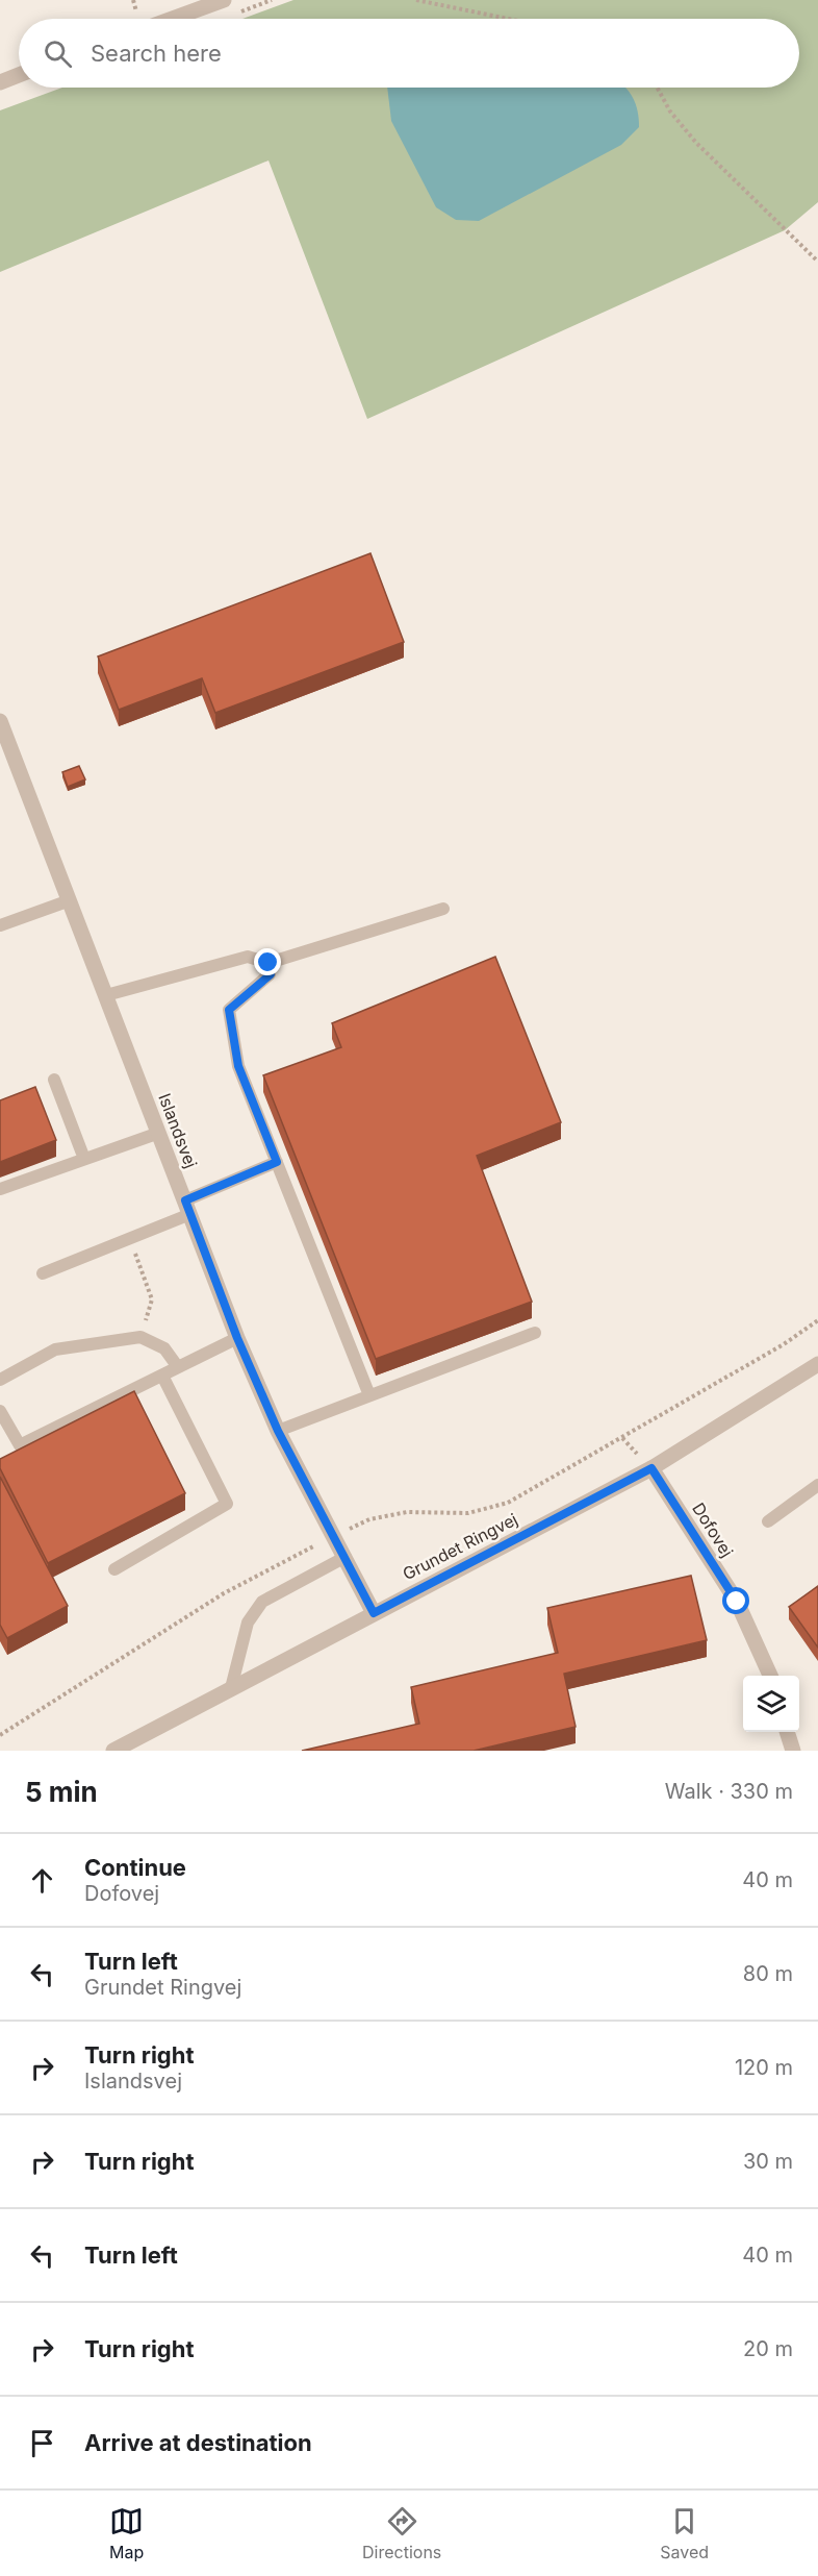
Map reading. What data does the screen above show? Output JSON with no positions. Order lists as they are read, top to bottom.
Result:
{
  "streets": {
    "street": ["Islandsvej", "Dofovej", "Grundet Ringvej"]
  },
  "crossings": [
    ["Islandsvej", "Grundet Ringvej"],
    ["Dofovej", "Grundet Ringvej"]
  ],
  "page": {
    "search": "Search here",
    "heading": ["5 min", "Walk · 330 m"],
    "list": [
      ["Continue", "Dofovej", "40 m"],
      ["Turn left", "Grundet Ringvej", "80 m"],
      ["Turn right", "Islandsvej", "120 m"],
      ["Turn right", "30 m"],
      ["Turn left", "40 m"],
      ["Turn right", "20 m"],
      "Arrive at destination"
    ],
    "nav": ["Map", "Directions", "Saved"]
  }
}
